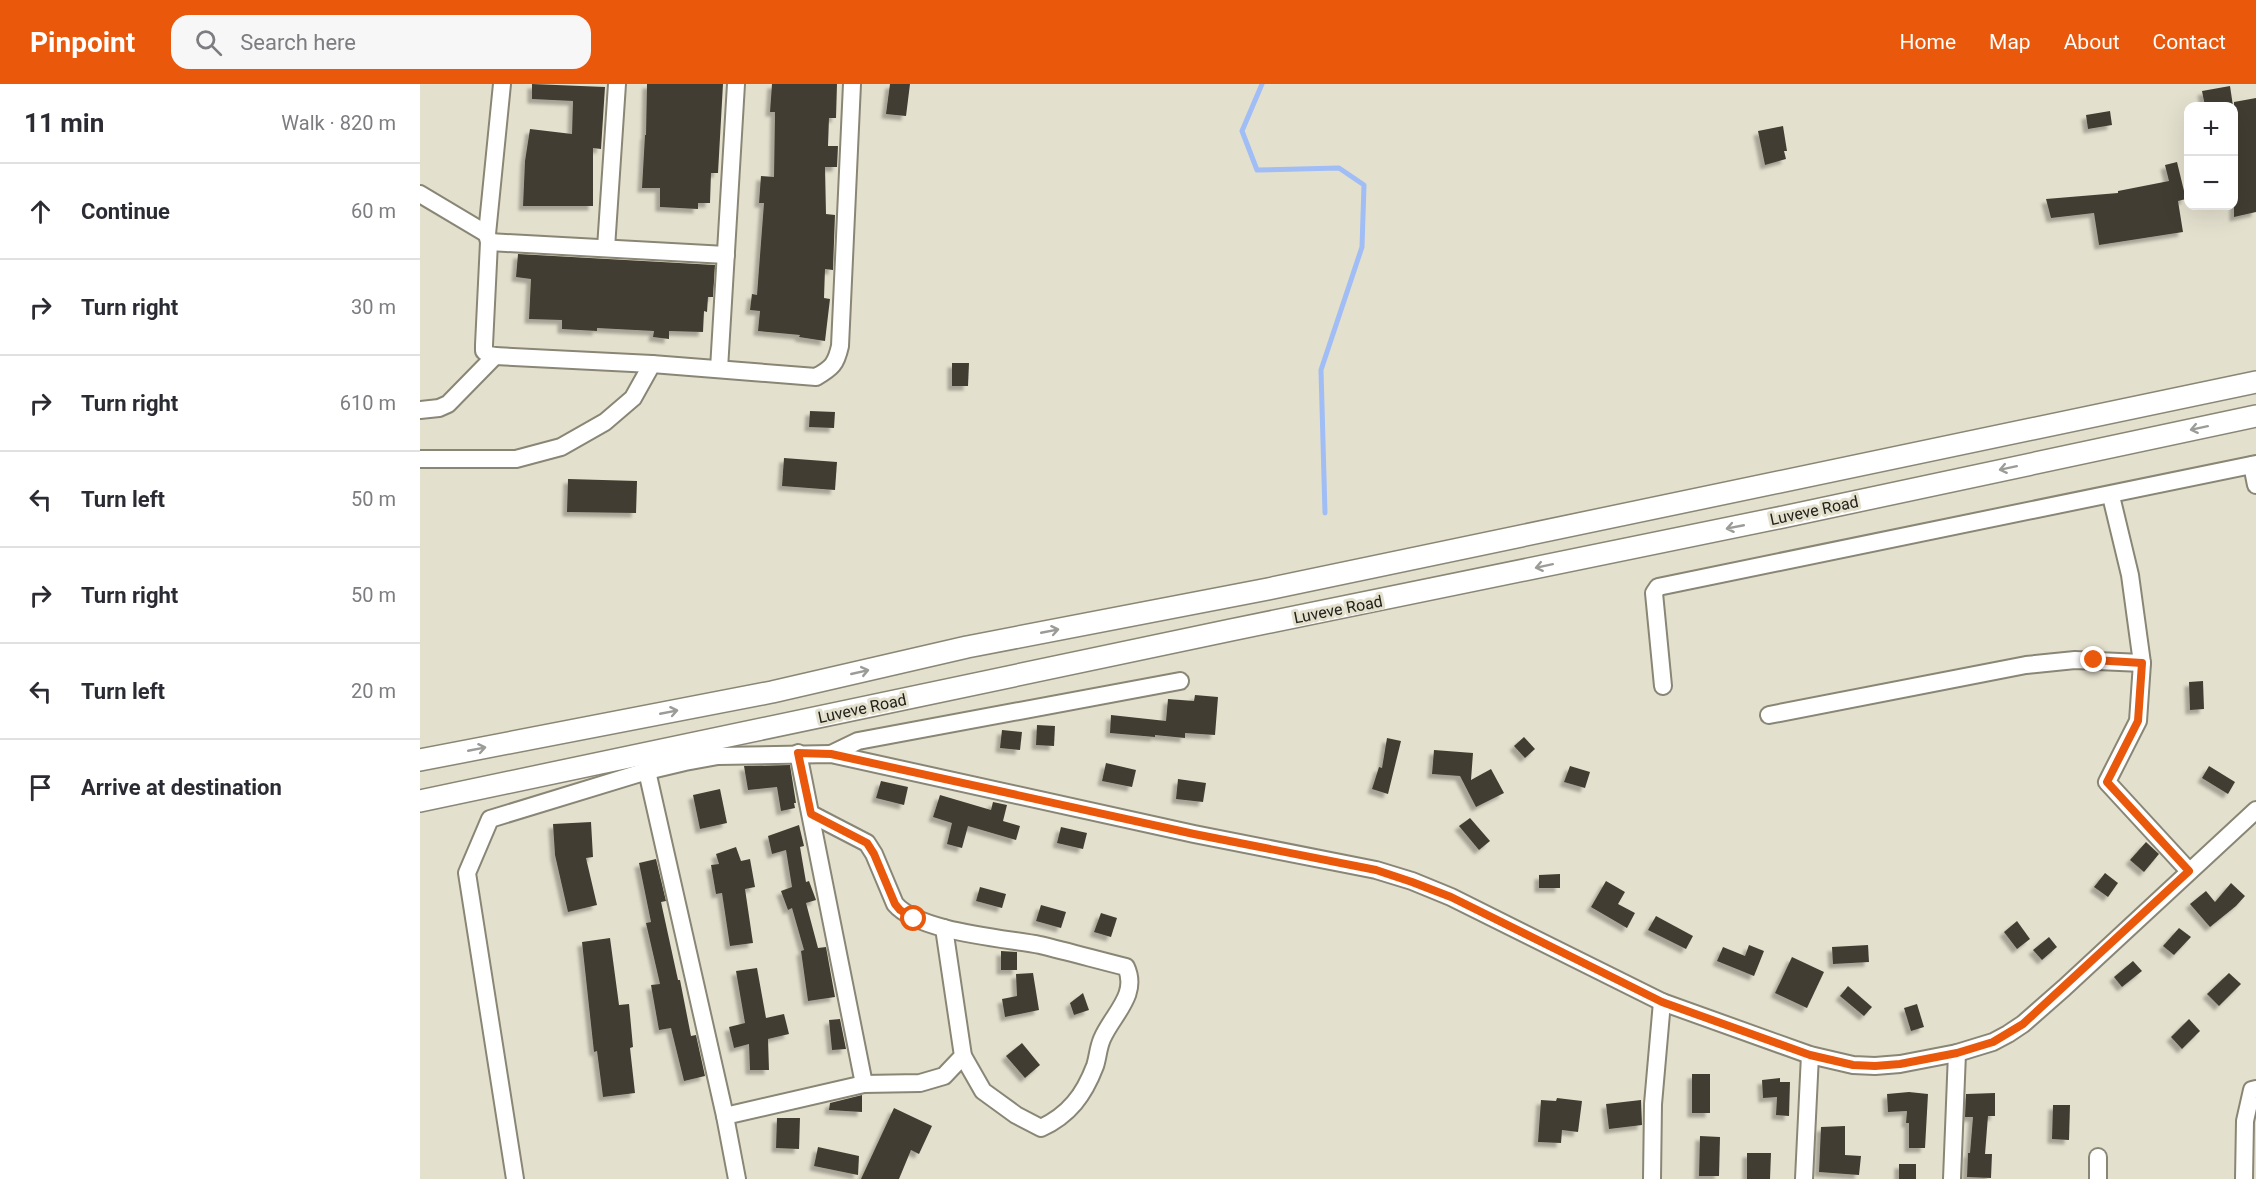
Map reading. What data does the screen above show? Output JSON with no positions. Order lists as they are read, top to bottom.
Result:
{
  "streets": {
    "street": ["Luveve Road"]
  },
  "page": {
    "header": "Pinpoint",
    "search": "Search here",
    "nav": [
      "Home",
      "Map",
      "About",
      "Contact"
    ],
    "heading": ["11 min", "Walk · 820 m"],
    "map_buttons": ["+", "−"],
    "list": [
      ["Continue", "60 m"],
      ["Turn right", "30 m"],
      ["Turn right", "610 m"],
      ["Turn left", "50 m"],
      ["Turn right", "50 m"],
      ["Turn left", "20 m"],
      "Arrive at destination"
    ]
  }
}
